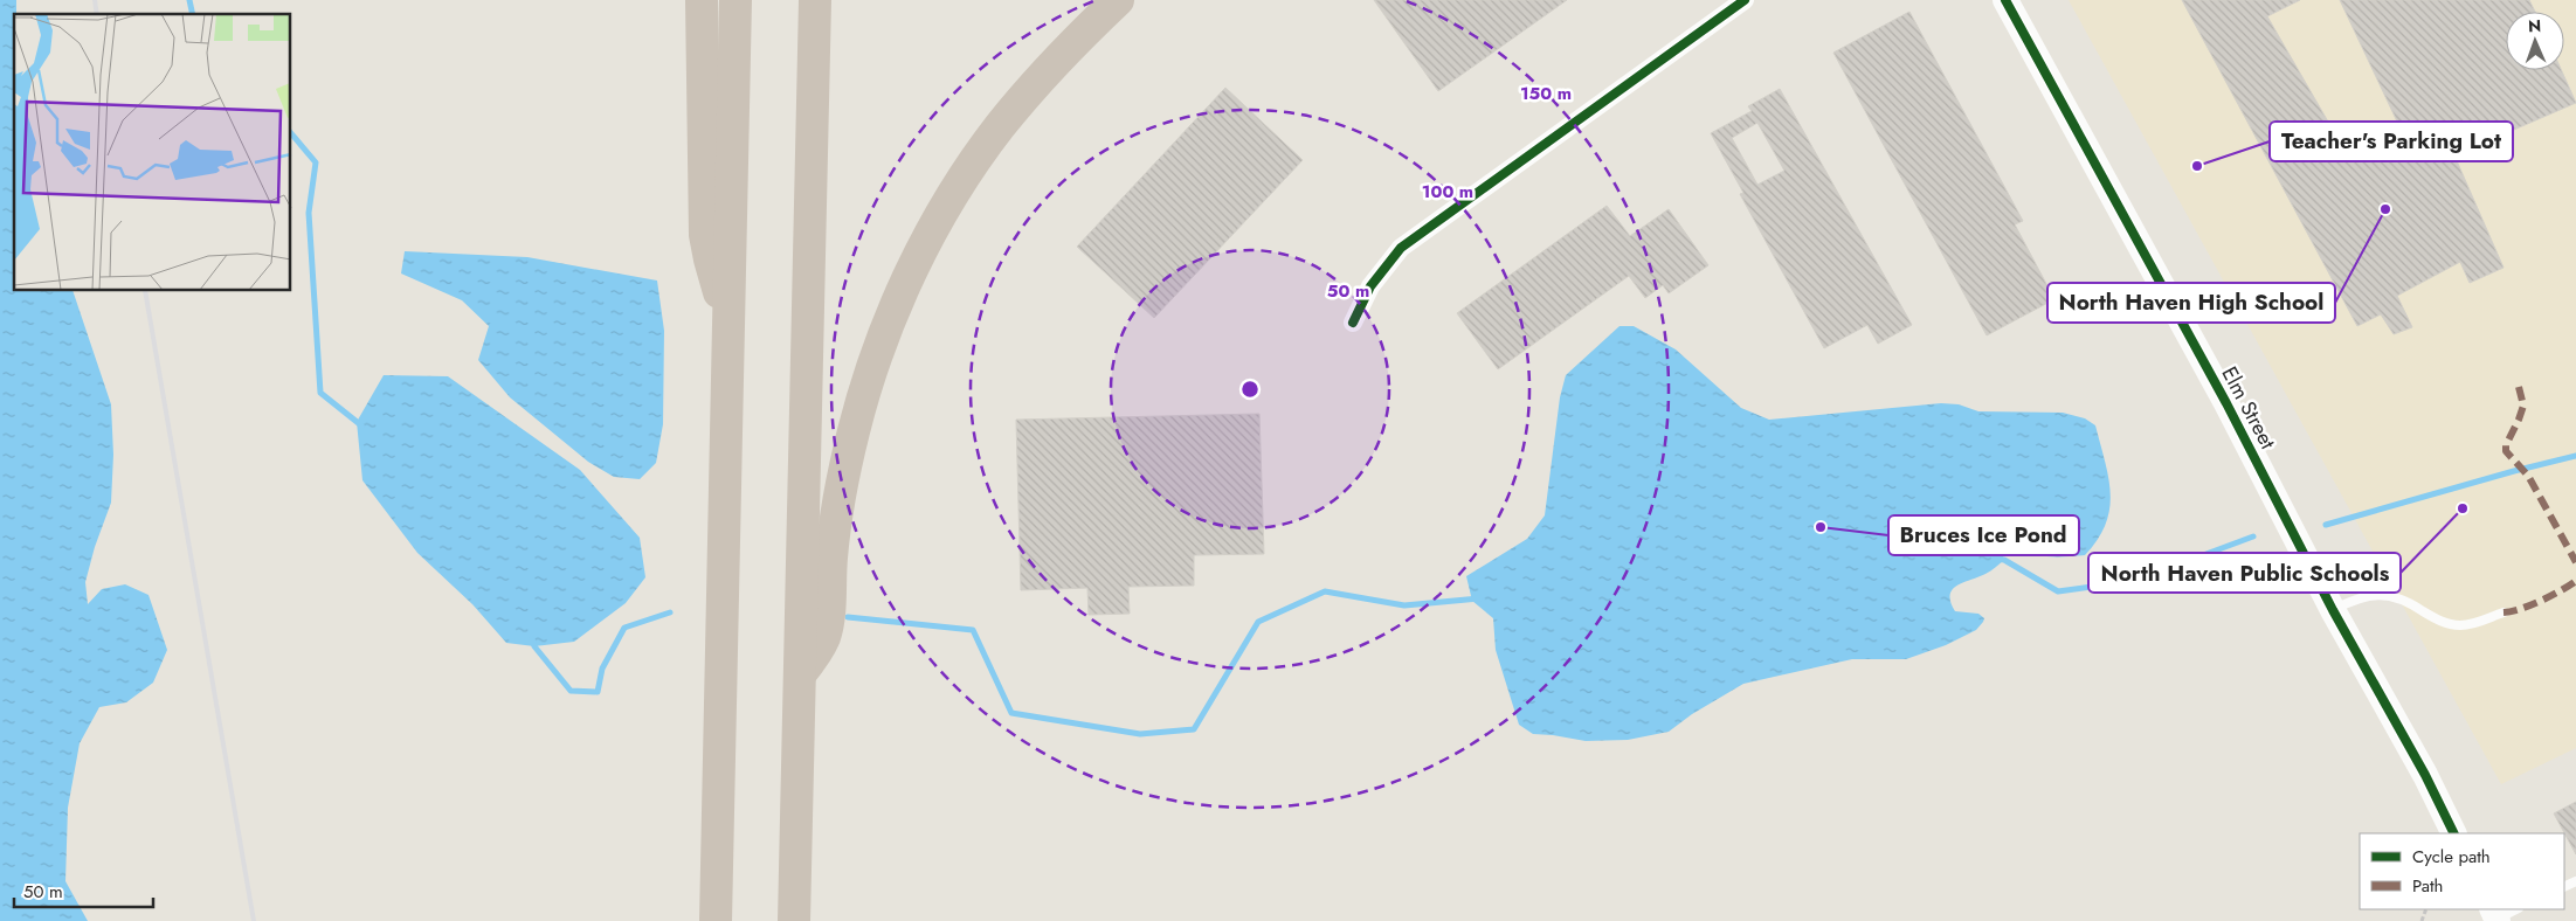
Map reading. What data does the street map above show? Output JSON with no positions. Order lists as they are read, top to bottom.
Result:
{
  "streets": {
    "street": ["Elm Street"]
  },
  "places": [
    "Teacher's Parking Lot",
    "North Haven High School",
    "North Haven Public Schools",
    "Bruces Ice Pond"
  ],
  "legend": ["Cycle path", "Path"],
  "scale_bar": "50 m",
  "north": "top",
  "rings": ["150 m", "100 m", "50 m"]
}
